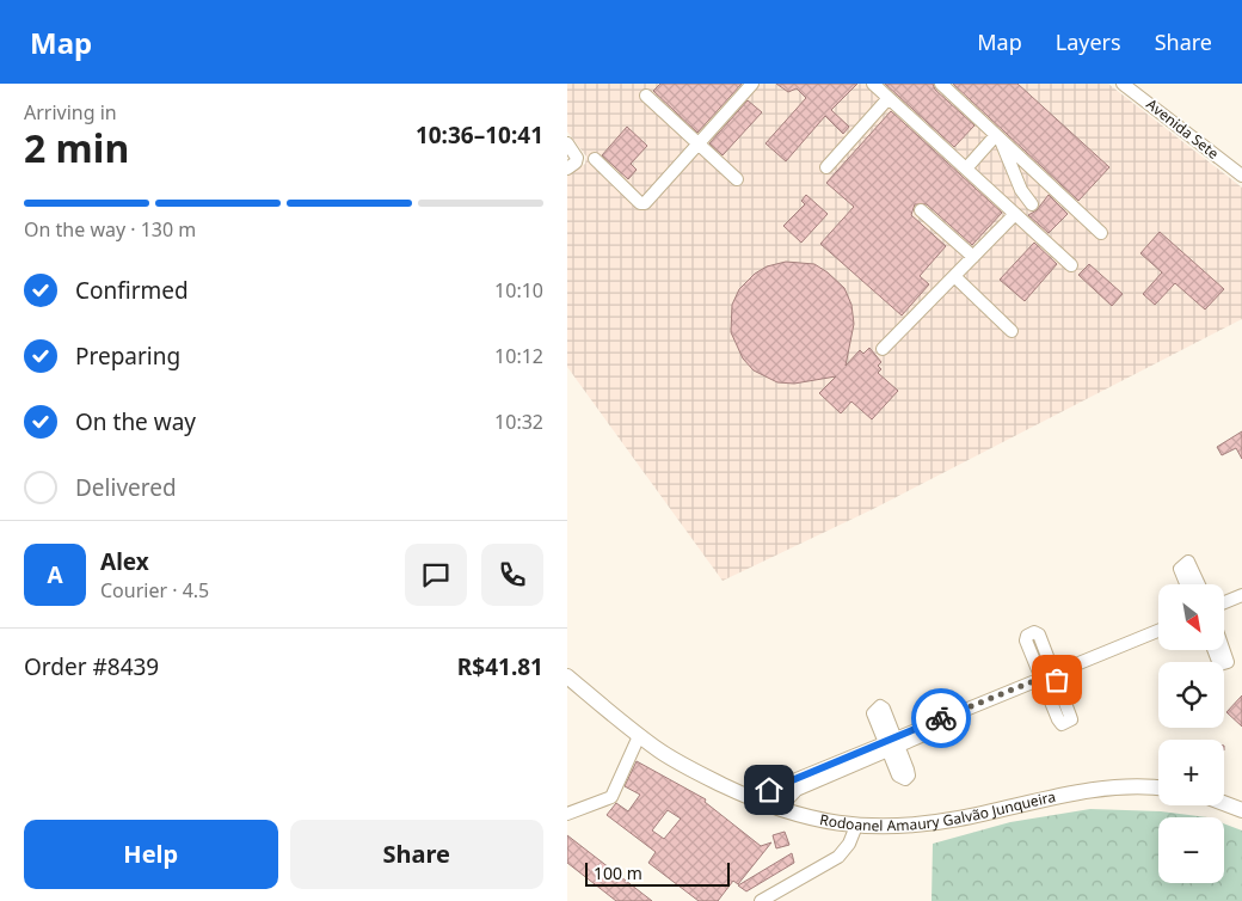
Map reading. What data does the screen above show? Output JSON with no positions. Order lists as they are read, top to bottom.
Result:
{
  "streets": {
    "main road": ["Rodoanel Amaury Galvão Junqueira"],
    "street": ["Avenida Sete"]
  },
  "scale_bar": "100 m",
  "north": "bottom right",
  "page": {
    "header": "Map",
    "nav": ["Map", "Layers", "Share"],
    "heading": ["2 min", "Arriving in", "10:36–10:41"],
    "panel": [
      "Alex",
      "Courier · 4.5",
      "Order #8439",
      "R$41.81"
    ],
    "bar": "On the way · 130 m",
    "list": [
      ["Confirmed", "10:10"],
      ["Preparing", "10:12"],
      ["On the way", "10:32"],
      "Delivered"
    ],
    "round": "A",
    "map_buttons": ["+", "−"],
    "buttons": ["Help", "Share"],
    "scale": "100 m"
  }
}
